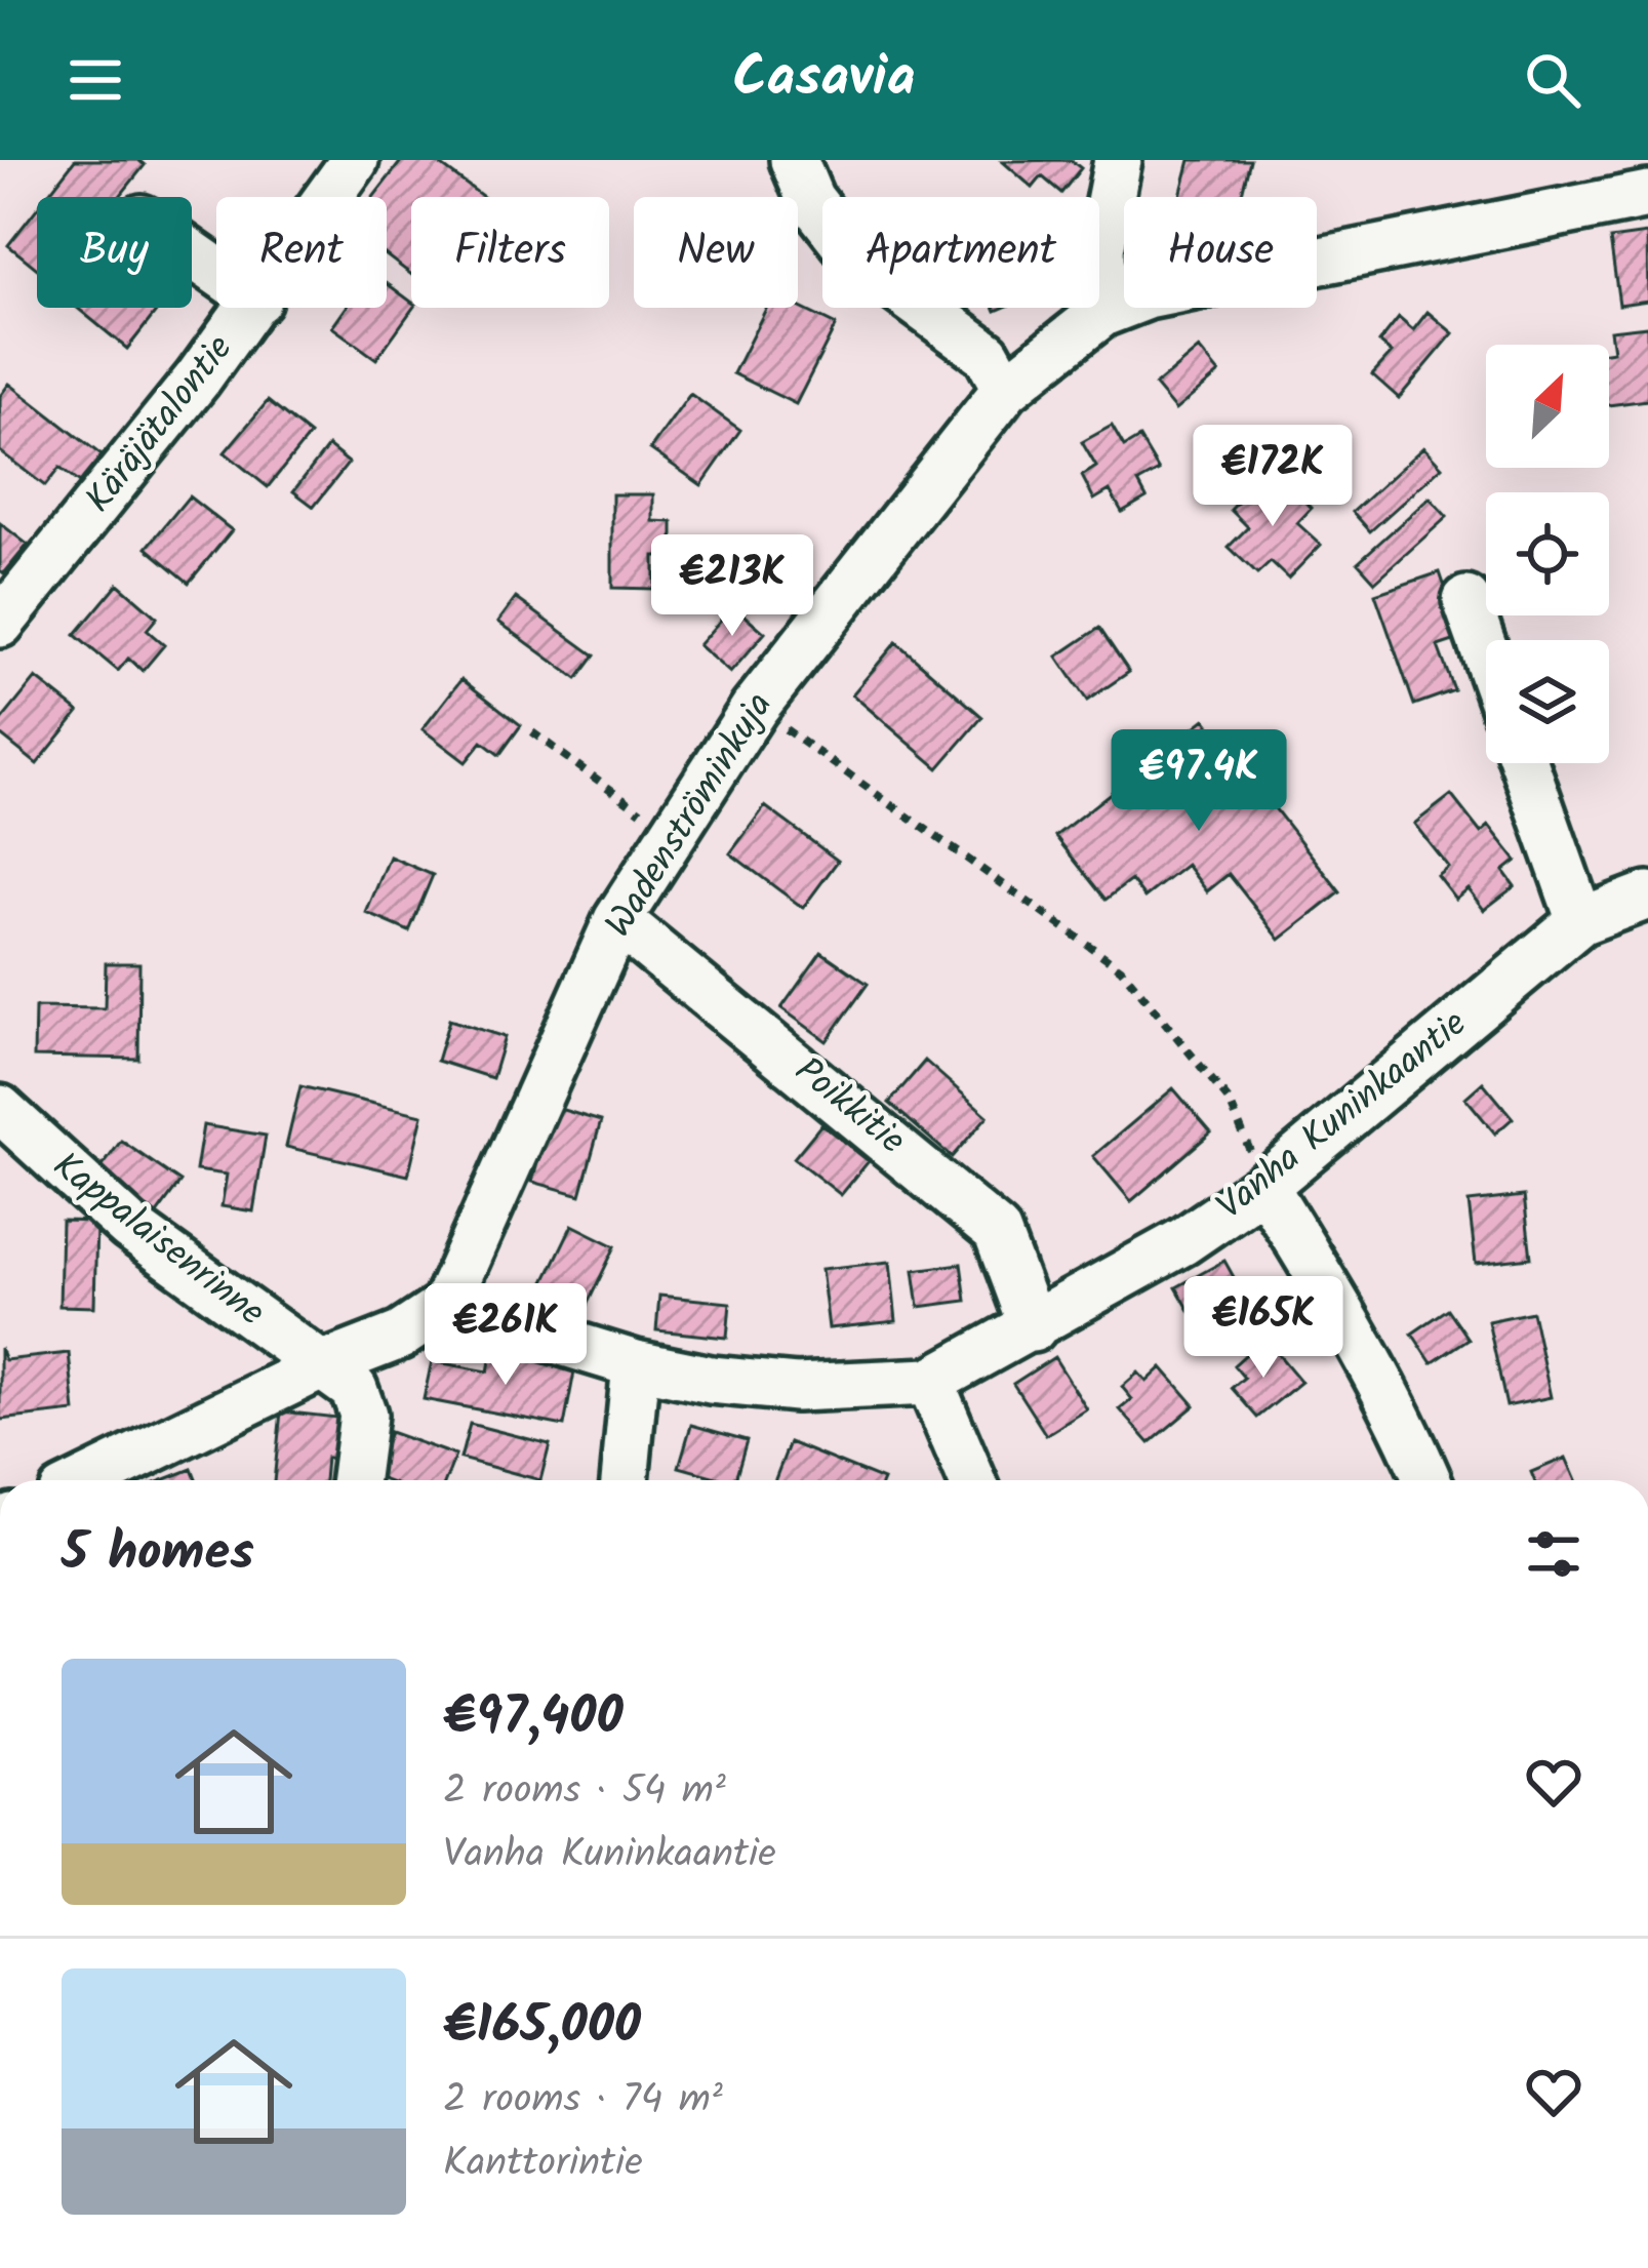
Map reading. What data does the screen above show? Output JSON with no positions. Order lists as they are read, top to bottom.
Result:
{
  "streets": {
    "street": [
      "Käräjätalontie",
      "Wadenströminkuja",
      "Poikkitie",
      "Vanha Kuninkaantie",
      "Kappalaisenrinne"
    ]
  },
  "crossings": [
    ["Wadenströminkuja", "Poikkitie"],
    ["Wadenströminkuja", "Vanha Kuninkaantie"],
    ["Poikkitie", "Vanha Kuninkaantie"]
  ],
  "north": "top right",
  "page": {
    "header": "Casavia",
    "chip": [
      "Buy",
      "Rent",
      "Filters",
      "New",
      "Apartment",
      "House"
    ],
    "price": [
      "€172K",
      "€213K",
      "€97.4K",
      "€165K",
      "€261K"
    ],
    "heading": "5 homes",
    "list": [
      {
        "name": "€97,400",
        "note": "2 rooms · 54 m² · Vanha Kuninkaantie"
      },
      {
        "name": "€165,000",
        "note": "2 rooms · 74 m² · Kanttorintie"
      }
    ]
  }
}
